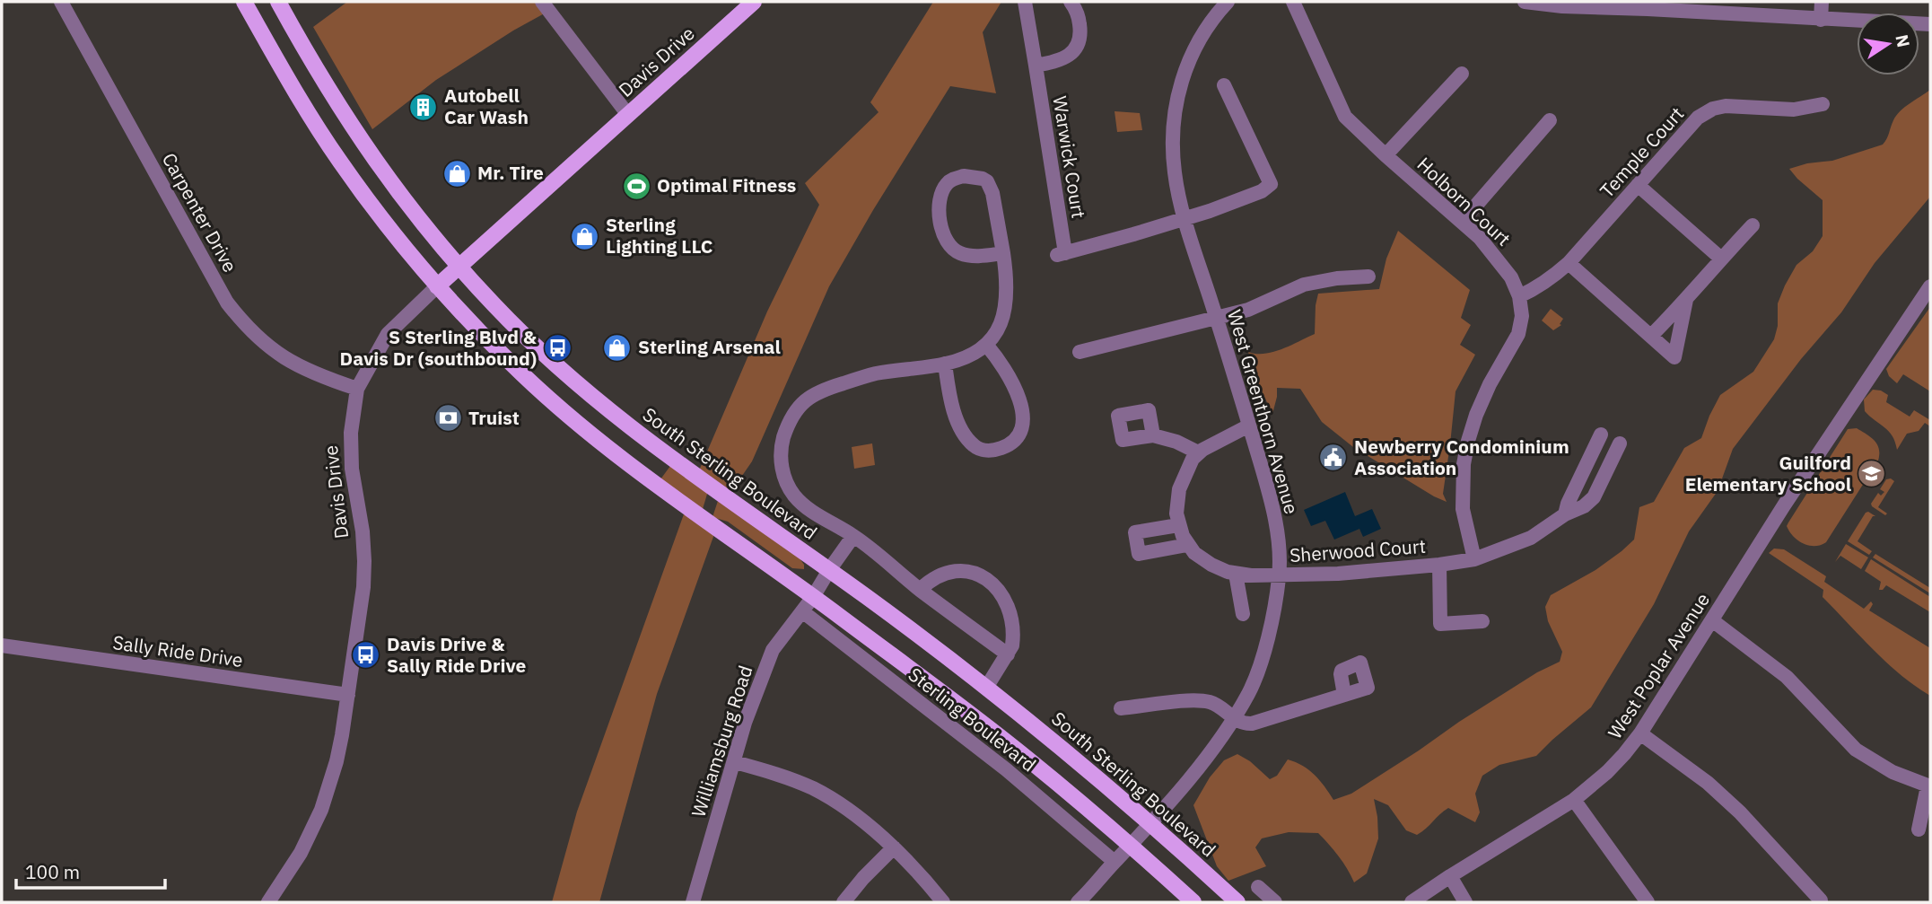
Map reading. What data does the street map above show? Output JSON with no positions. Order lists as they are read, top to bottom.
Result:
{
  "streets": {
    "main road": ["Davis Drive", "South Sterling Boulevard"],
    "street": [
      "Temple Court",
      "Warwick Court",
      "Holborn Court",
      "Carpenter Drive",
      "West Greenthorn Avenue",
      "Sherwood Court",
      "Sally Ride Drive",
      "West Poplar Avenue",
      "Sterling Boulevard",
      "Williamsburg Road"
    ]
  },
  "crossings": [
    ["Davis Drive", "Carpenter Drive"],
    ["Davis Drive", "South Sterling Boulevard"],
    ["Davis Drive", "Sally Ride Drive"],
    ["Temple Court", "Holborn Court"],
    ["Warwick Court", "West Greenthorn Avenue"],
    ["Holborn Court", "Sherwood Court"],
    ["West Greenthorn Avenue", "South Sterling Boulevard"],
    ["West Greenthorn Avenue", "Sherwood Court"],
    ["West Greenthorn Avenue", "Sterling Boulevard"],
    ["South Sterling Boulevard", "Williamsburg Road"],
    ["Sterling Boulevard", "Williamsburg Road"]
  ],
  "places": {
    "building": ["Autobell Car Wash"],
    "shop": ["Mr. Tire", "Sterling Lighting LLC", "Sterling Arsenal"],
    "sports": ["Optimal Fitness"],
    "bus stop": ["S Sterling Blvd & Davis Dr (southbound)", "Davis Drive & Sally Ride Drive"],
    "bank": ["Truist"],
    "public building": ["Newberry Condominium Association"],
    "school or university": ["Guilford Elementary School"]
  },
  "scale_bar": "100 m",
  "north": "right"
}
